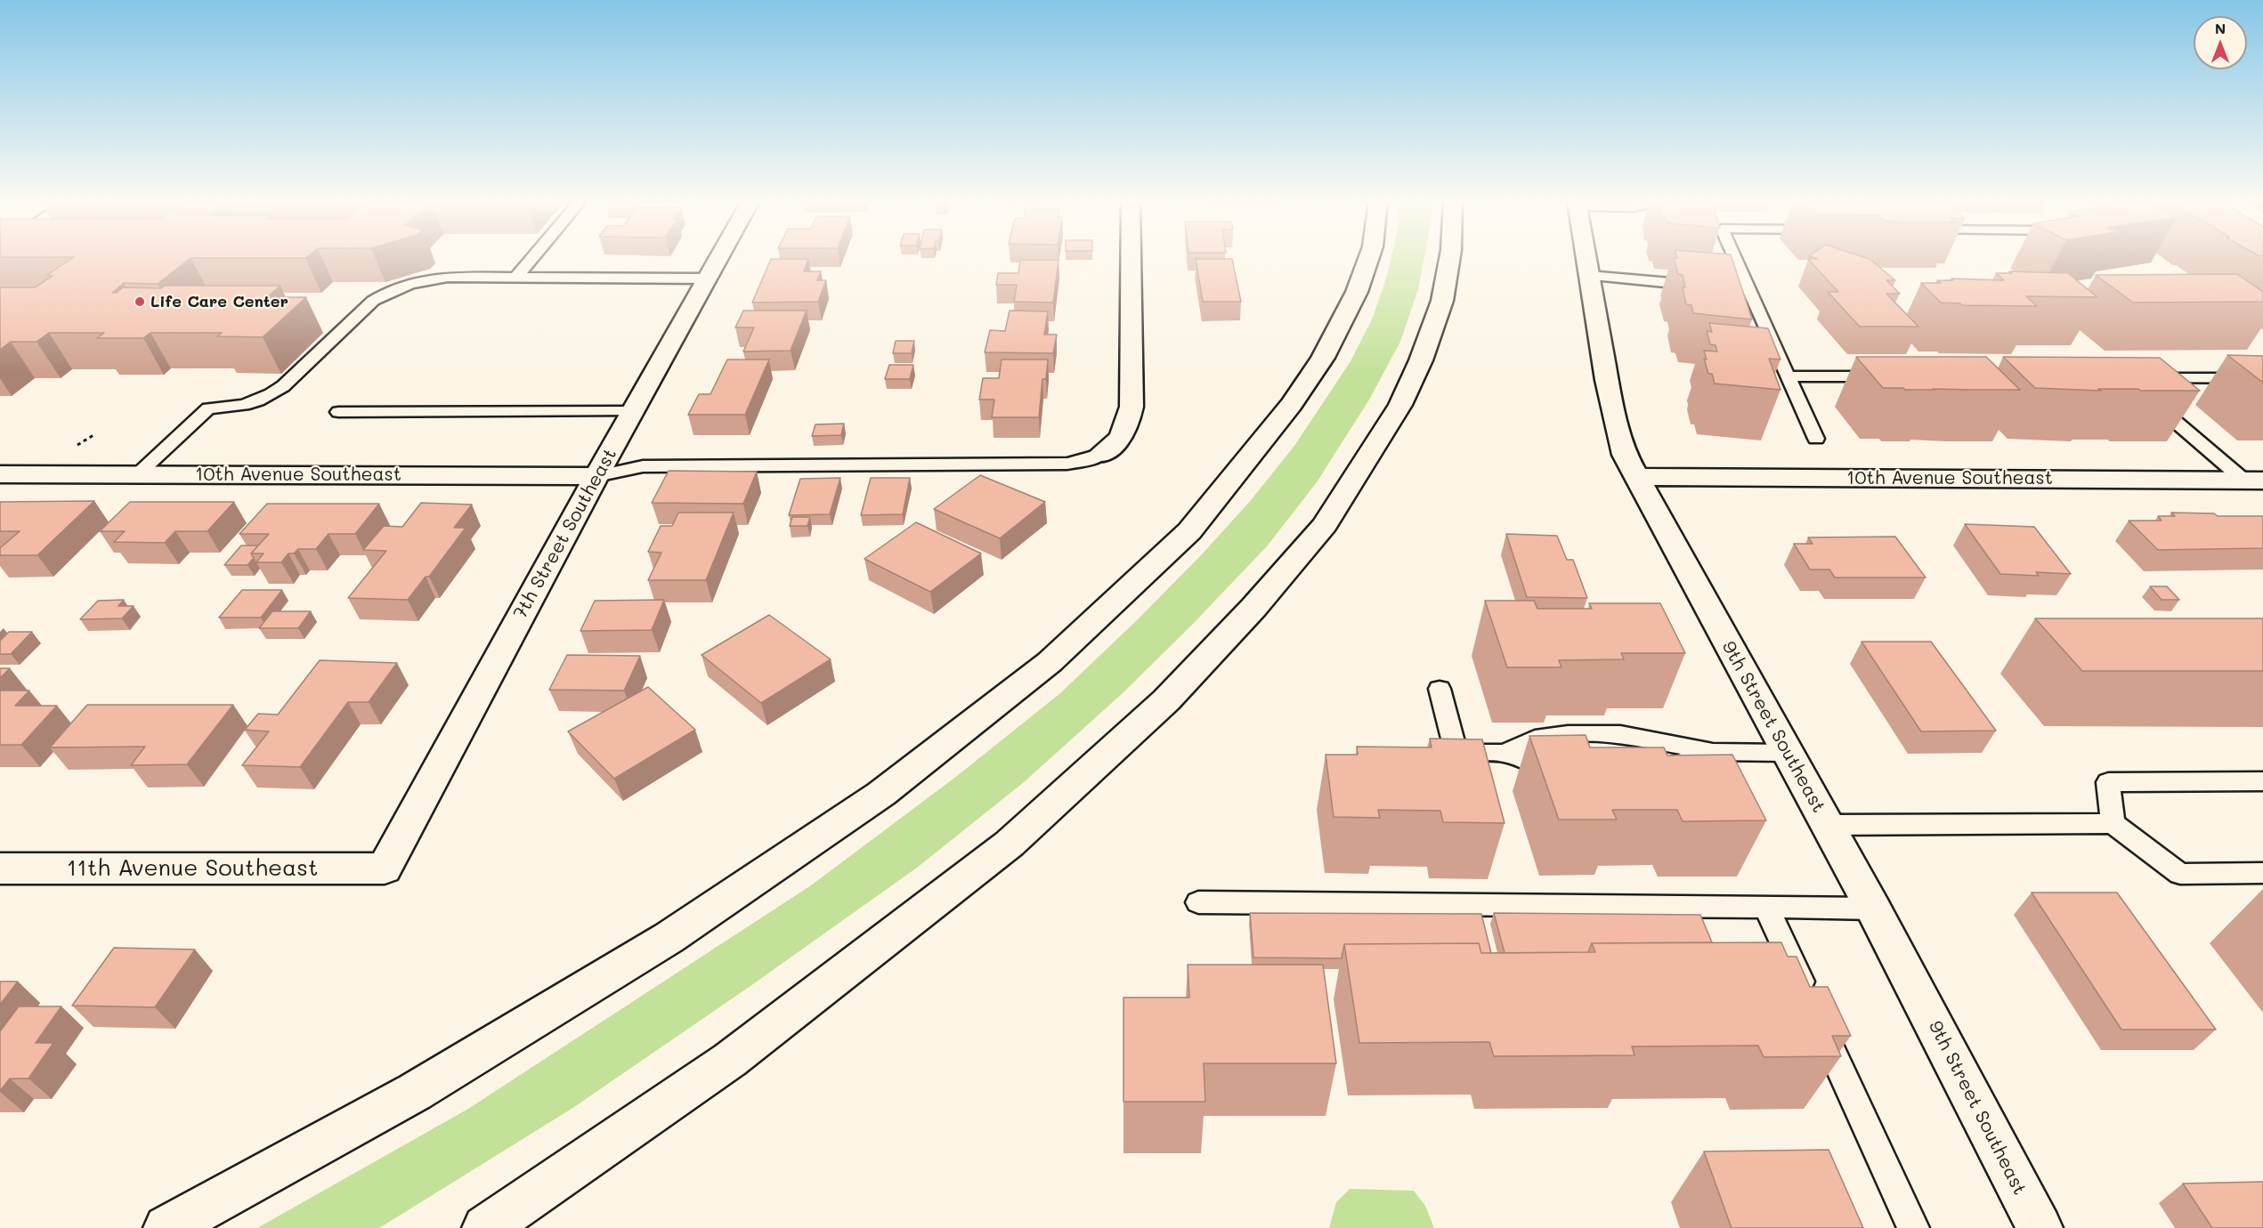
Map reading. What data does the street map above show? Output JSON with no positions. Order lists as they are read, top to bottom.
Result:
{
  "streets": {
    "main road": [
      "10th Avenue Southeast",
      "7th Street Southeast",
      "9th Street Southeast",
      "11th Avenue Southeast"
    ]
  },
  "crossings": [
    ["10th Avenue Southeast", "7th Street Southeast"],
    ["10th Avenue Southeast", "9th Street Southeast"],
    ["7th Street Southeast", "11th Avenue Southeast"]
  ],
  "places": ["Life Care Center"],
  "north": "top"
}
